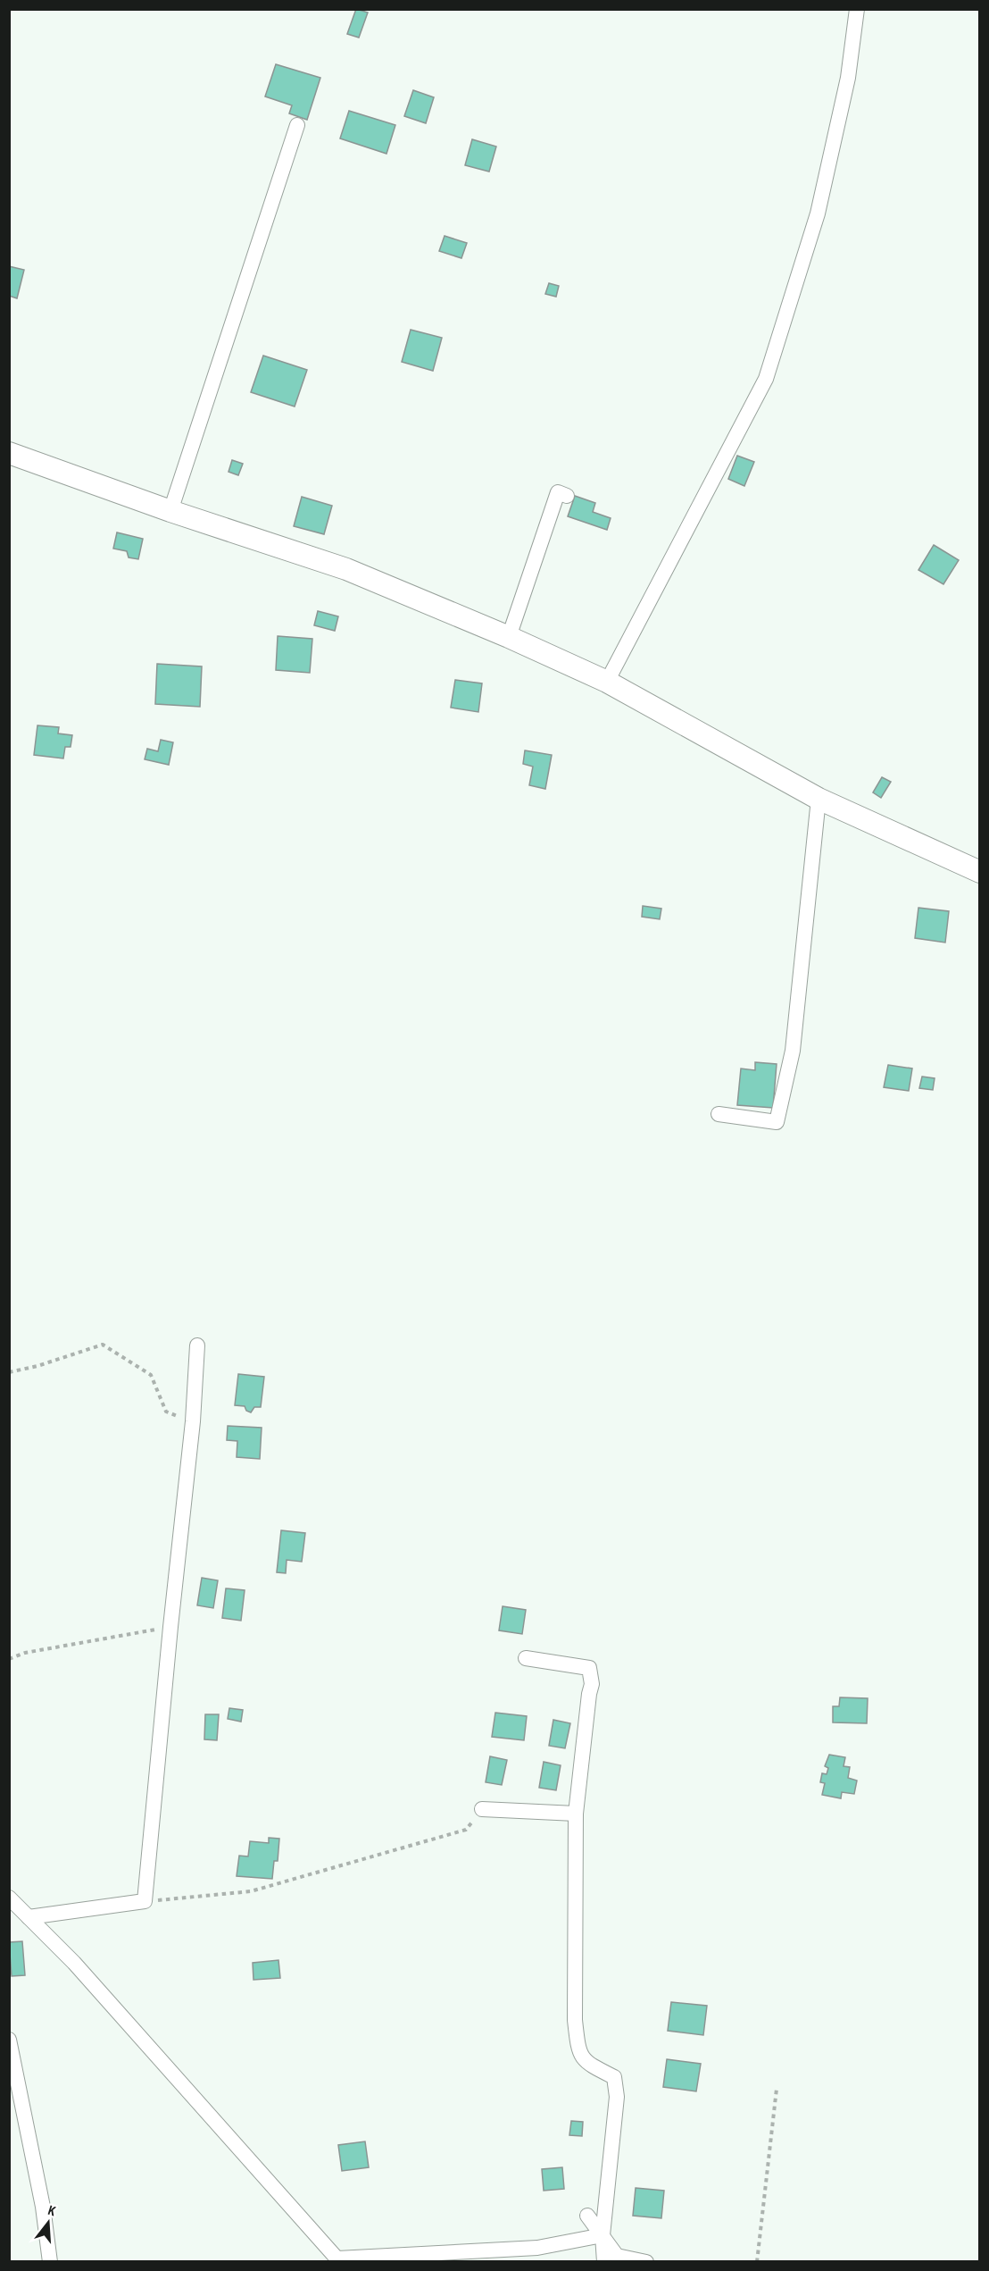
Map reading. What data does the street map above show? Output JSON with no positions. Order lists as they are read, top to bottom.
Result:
{
  "north": "top"
}
